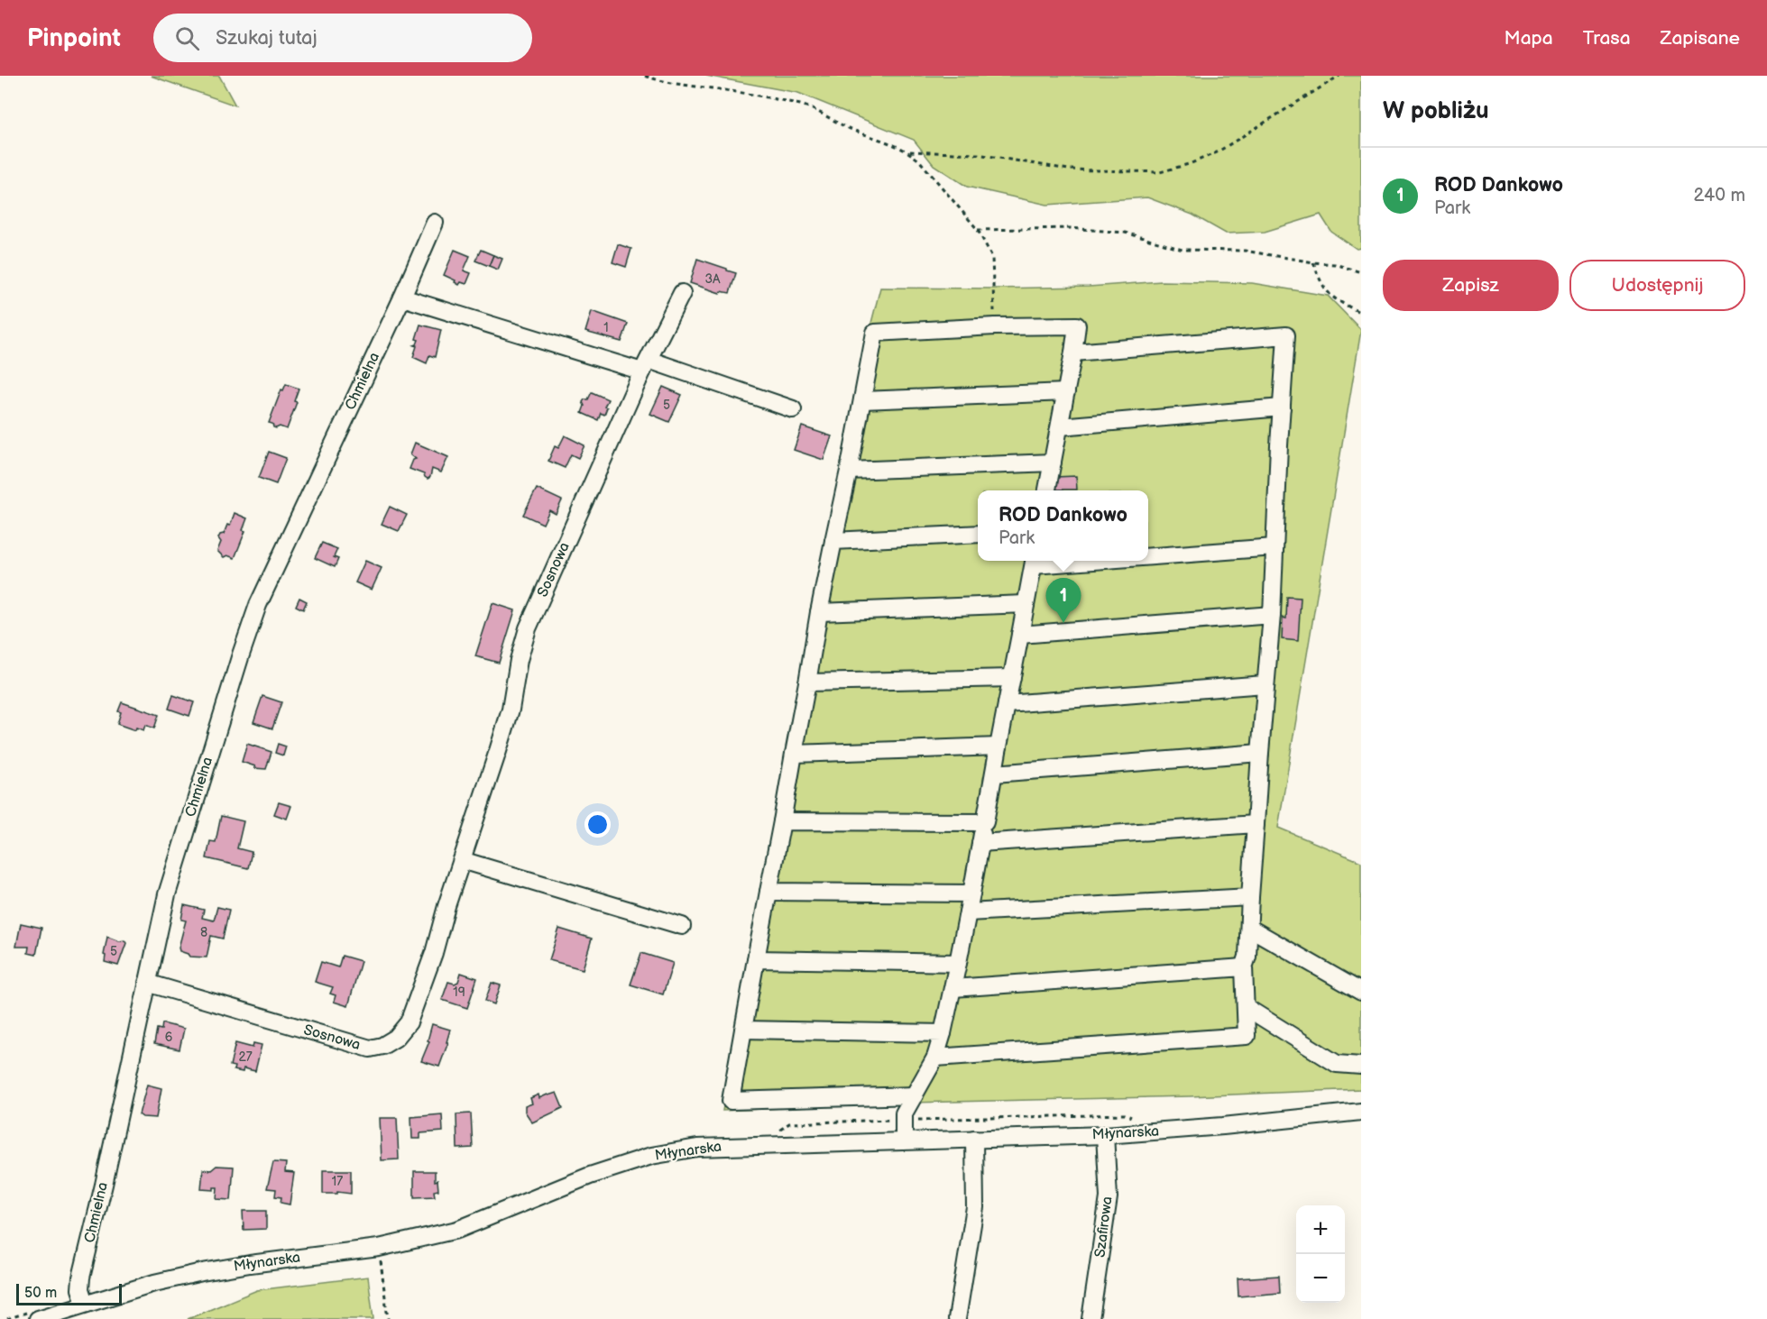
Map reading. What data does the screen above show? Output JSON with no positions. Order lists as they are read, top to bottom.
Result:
{
  "streets": {
    "street": [
      "Chmielna",
      "Sosnowa",
      "Młynarska",
      "Szafirowa"
    ]
  },
  "crossings": [
    ["Chmielna", "Sosnowa"],
    ["Chmielna", "Młynarska"],
    ["Młynarska", "Szafirowa"]
  ],
  "house_numbers": [
    "3A",
    "1",
    "5",
    "8",
    "5",
    "19",
    "6",
    "27",
    "17"
  ],
  "scale_bar": "50 m",
  "page": {
    "header": "Pinpoint",
    "search": "Szukaj tutaj",
    "nav": ["Mapa", "Trasa", "Zapisane"],
    "heading": "W pobliżu",
    "list": [
      {
        "mark": "1",
        "name": "ROD Dankowo",
        "note": "Park",
        "value": "240 m"
      }
    ],
    "buttons": ["Zapisz", "Udostępnij"],
    "popup": ["ROD Dankowo", "Park"],
    "pins": "1",
    "map_buttons": ["+", "−"],
    "scale": "50 m"
  }
}
